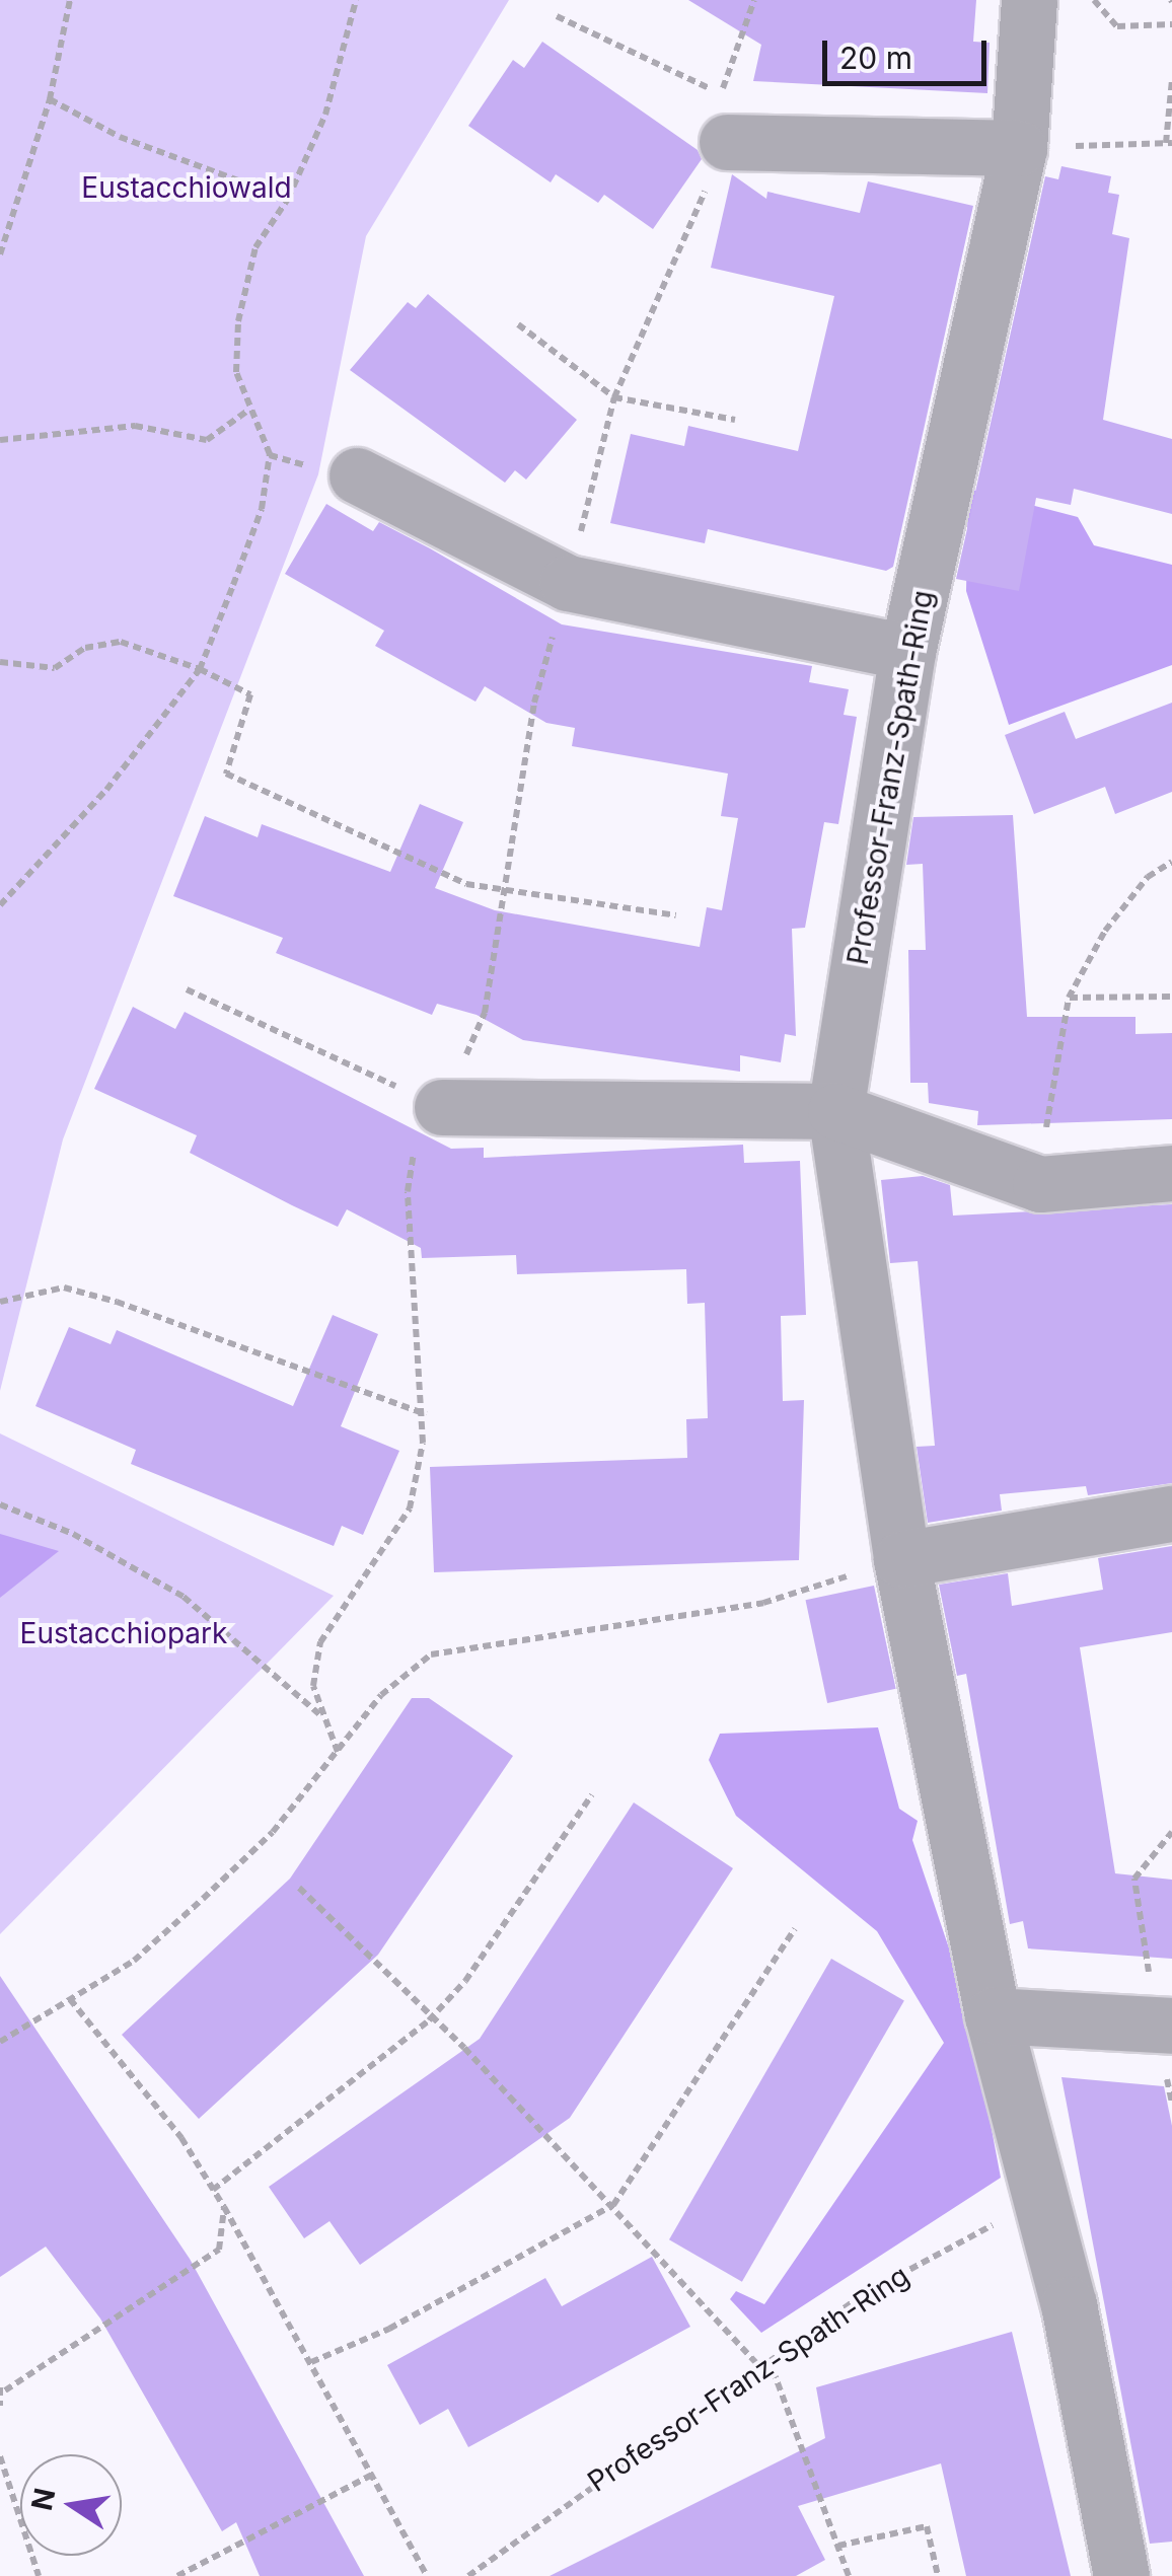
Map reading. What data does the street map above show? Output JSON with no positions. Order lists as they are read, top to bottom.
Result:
{
  "streets": {
    "lane": ["Professor-Franz-Spath-Ring"]
  },
  "parks": ["Eustacchiowald", "Eustacchiopark"],
  "scale_bar": "20 m",
  "north": "left"
}
